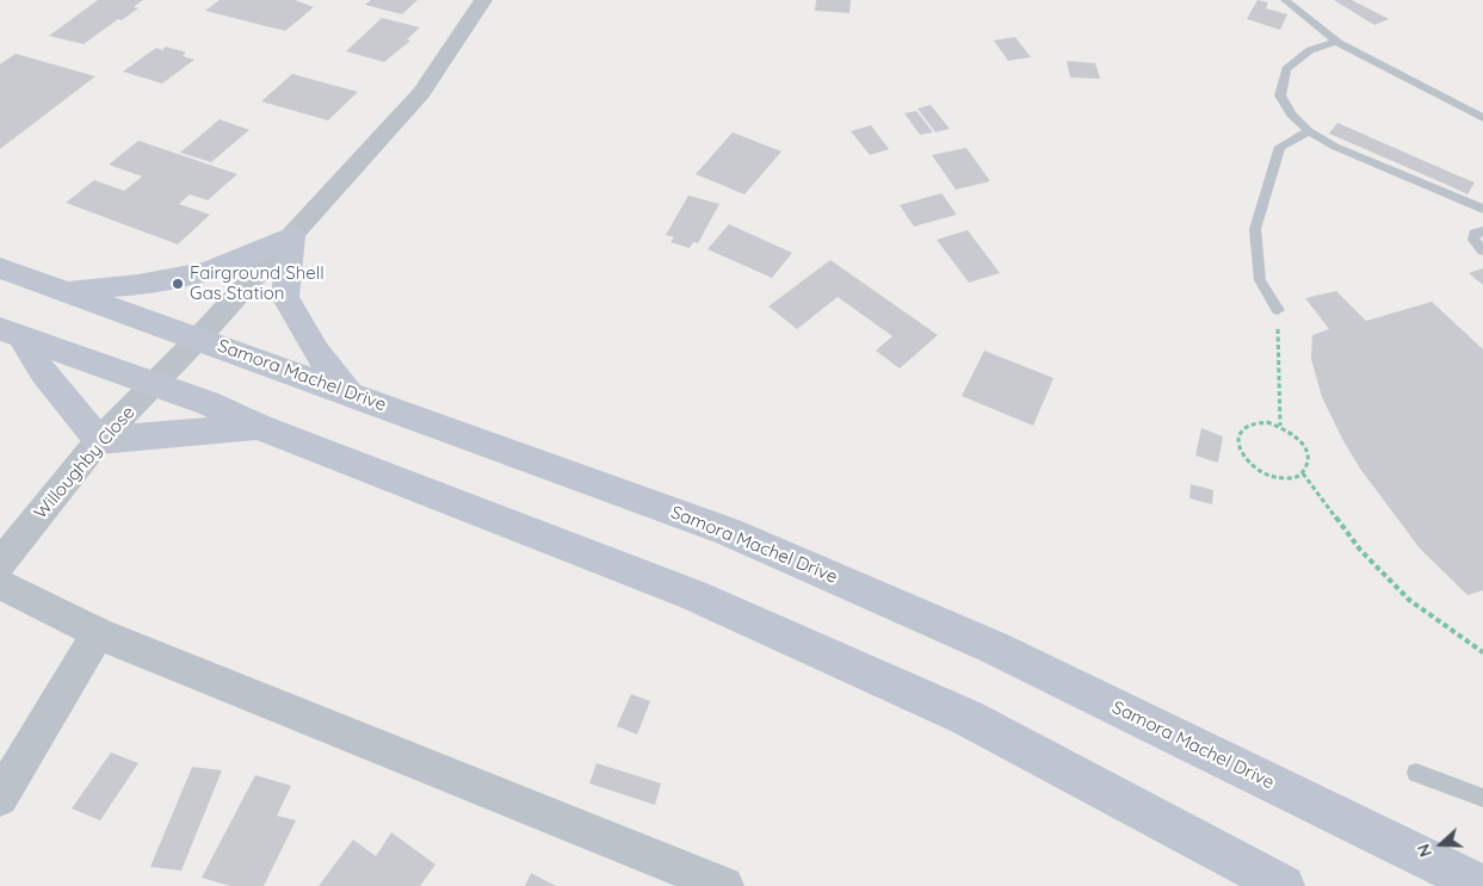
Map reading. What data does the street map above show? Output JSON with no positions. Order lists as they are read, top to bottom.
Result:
{
  "streets": {
    "main road": ["Samora Machel Drive"],
    "street": ["Willoughby Close"]
  },
  "crossings": [
    ["Samora Machel Drive", "Willoughby Close"]
  ],
  "places": ["Fairground Shell Gas Station"],
  "north": "left"
}
